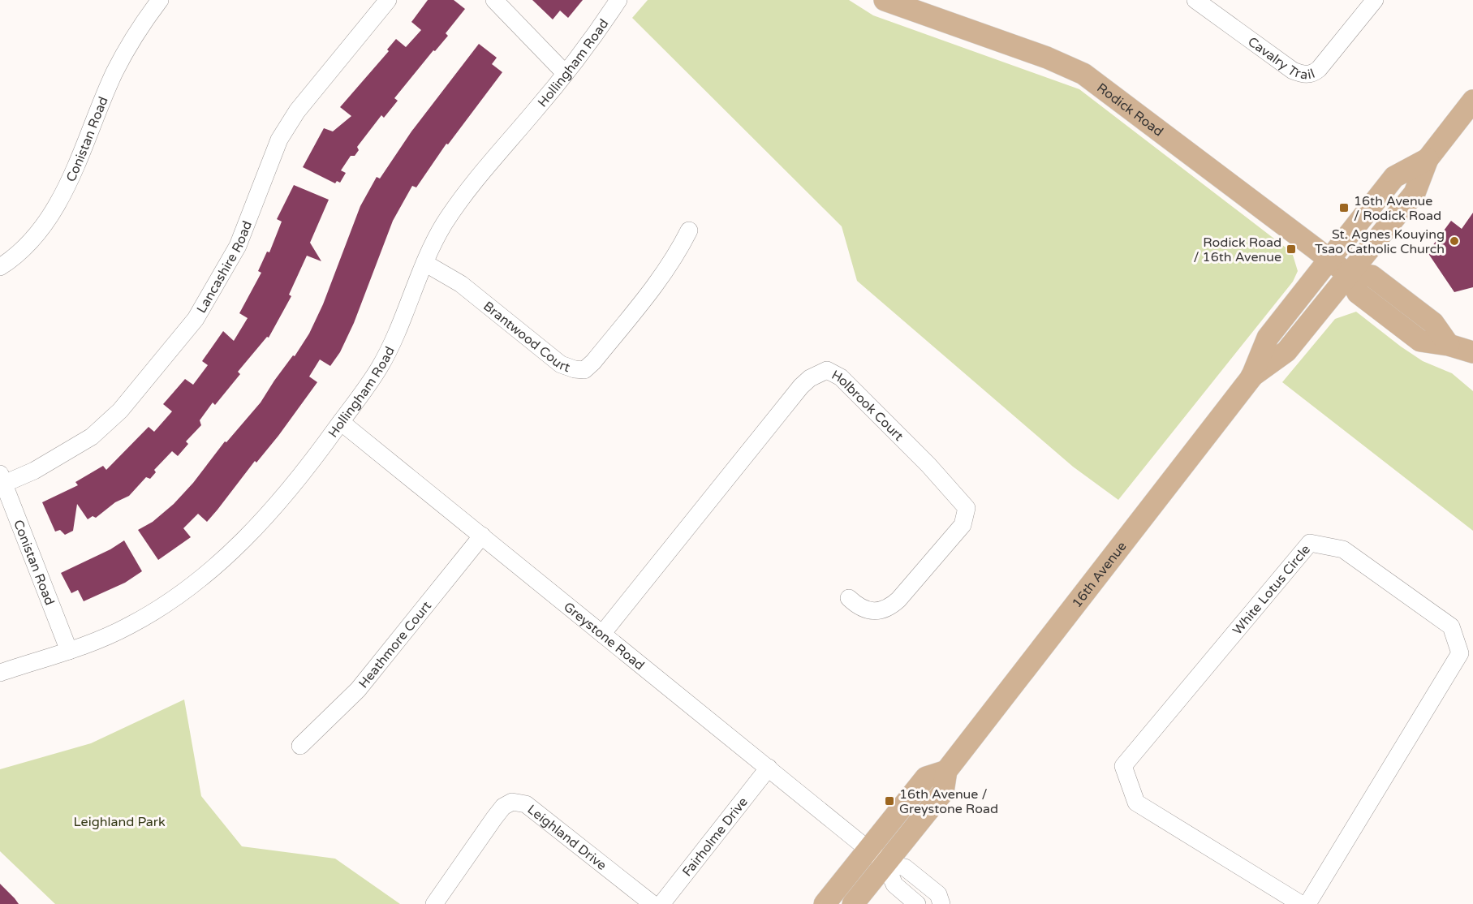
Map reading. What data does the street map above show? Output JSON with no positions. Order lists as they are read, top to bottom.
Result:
{
  "streets": {
    "main road": ["Rodick Road", "16th Avenue"],
    "street": [
      "Cavalry Trail",
      "Hollingham Road",
      "Conistan Road",
      "Lancashire Road",
      "Brantwood Court",
      "Holbrook Court",
      "White Lotus Circle",
      "Greystone Road",
      "Heathmore Court",
      "Fairholme Drive",
      "Leighland Drive"
    ]
  },
  "crossings": [
    ["Hollingham Road", "Conistan Road"],
    ["Hollingham Road", "Brantwood Court"],
    ["Hollingham Road", "Greystone Road"],
    ["Rodick Road", "16th Avenue"],
    ["Conistan Road", "Lancashire Road"],
    ["Holbrook Court", "Greystone Road"],
    ["16th Avenue", "Greystone Road"],
    ["Greystone Road", "Heathmore Court"],
    ["Greystone Road", "Fairholme Drive"]
  ],
  "parks": ["Leighland Park"],
  "places": {
    "transit": ["16th Avenue / Rodick Road", "Rodick Road / 16th Avenue", "16th Avenue / Greystone Road"],
    "other": ["St. Agnes Kouying Tsao Catholic Church"]
  }
}
